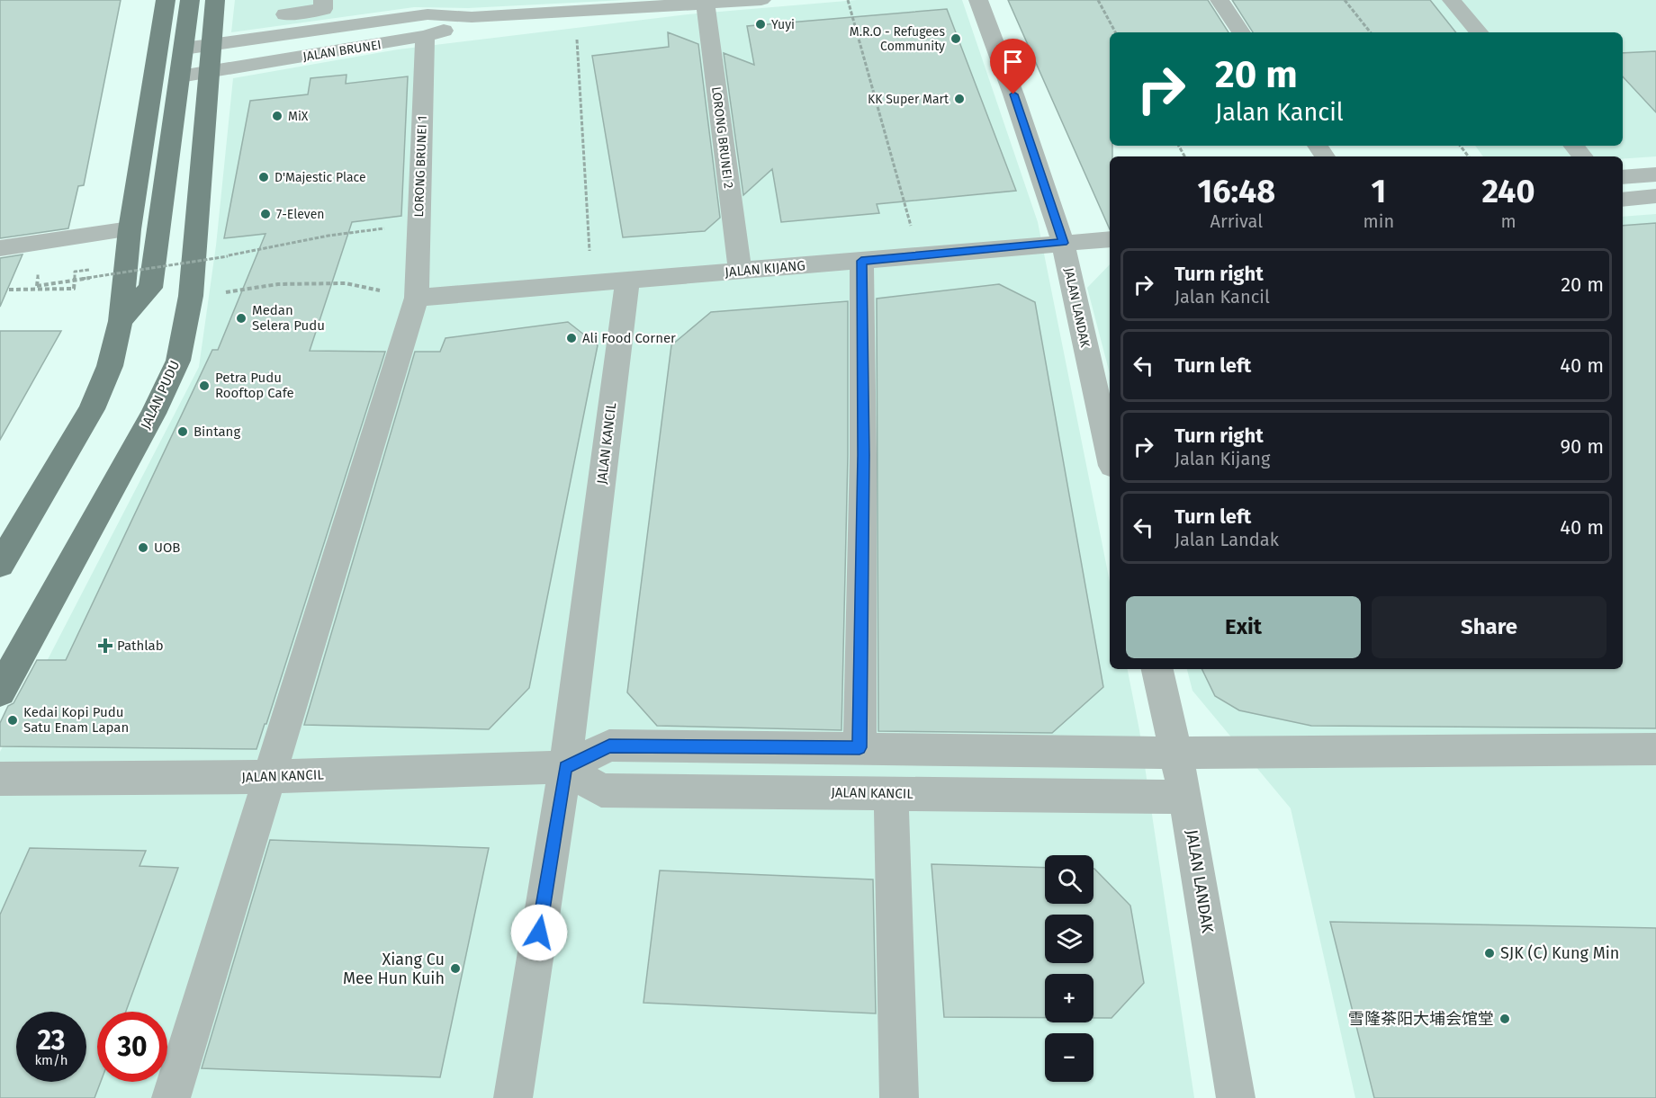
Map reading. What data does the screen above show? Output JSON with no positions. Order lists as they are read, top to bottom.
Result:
{
  "streets": {
    "main road": ["JALAN PUDU"],
    "street": [
      "JALAN BRUNEI",
      "LORONG BRUNEI 2",
      "LORONG BRUNEI 1",
      "JALAN KIJANG",
      "JALAN LANDAK",
      "JALAN KANCIL"
    ]
  },
  "crossings": [
    ["JALAN BRUNEI", "LORONG BRUNEI 2"],
    ["JALAN BRUNEI", "LORONG BRUNEI 1"],
    ["JALAN BRUNEI", "JALAN PUDU"],
    ["LORONG BRUNEI 2", "JALAN KIJANG"],
    ["LORONG BRUNEI 1", "JALAN KIJANG"],
    ["LORONG BRUNEI 1", "JALAN KANCIL"],
    ["JALAN KIJANG", "JALAN LANDAK"],
    ["JALAN KIJANG", "JALAN KANCIL"],
    ["JALAN LANDAK", "JALAN KANCIL"]
  ],
  "places": {
    "other": [
      "Yuyi",
      "M.R.O - Refugees Community",
      "KK Super Mart",
      "MiX",
      "D'Majestic Place",
      "7-Eleven",
      "Medan Selera Pudu",
      "Ali Food Corner",
      "Petra Pudu Rooftop Cafe",
      "Bintang",
      "UOB",
      "Kedai Kopi Pudu Satu Enam Lapan",
      "SJK (C) Kung Min",
      "Xiang Cu Mee Hun Kuih",
      "雪隆茶阳大埔会馆堂"
    ],
    "health": ["Pathlab"]
  },
  "page": {
    "turn": ["20 m", "Jalan Kancil"],
    "eta": [
      "16:48",
      "Arrival",
      "1",
      "min",
      "240",
      "m"
    ],
    "list": [
      {
        "name": "Turn right",
        "note": "Jalan Kancil",
        "value": "20 m"
      },
      {
        "name": "Turn left",
        "value": "40 m"
      },
      {
        "name": "Turn right",
        "note": "Jalan Kijang",
        "value": "90 m"
      },
      {
        "name": "Turn left",
        "note": "Jalan Landak",
        "value": "40 m"
      }
    ],
    "buttons": ["Exit", "Share"],
    "map_buttons": ["+", "−"],
    "speed": "23 km/h",
    "limit": "30"
  }
}
